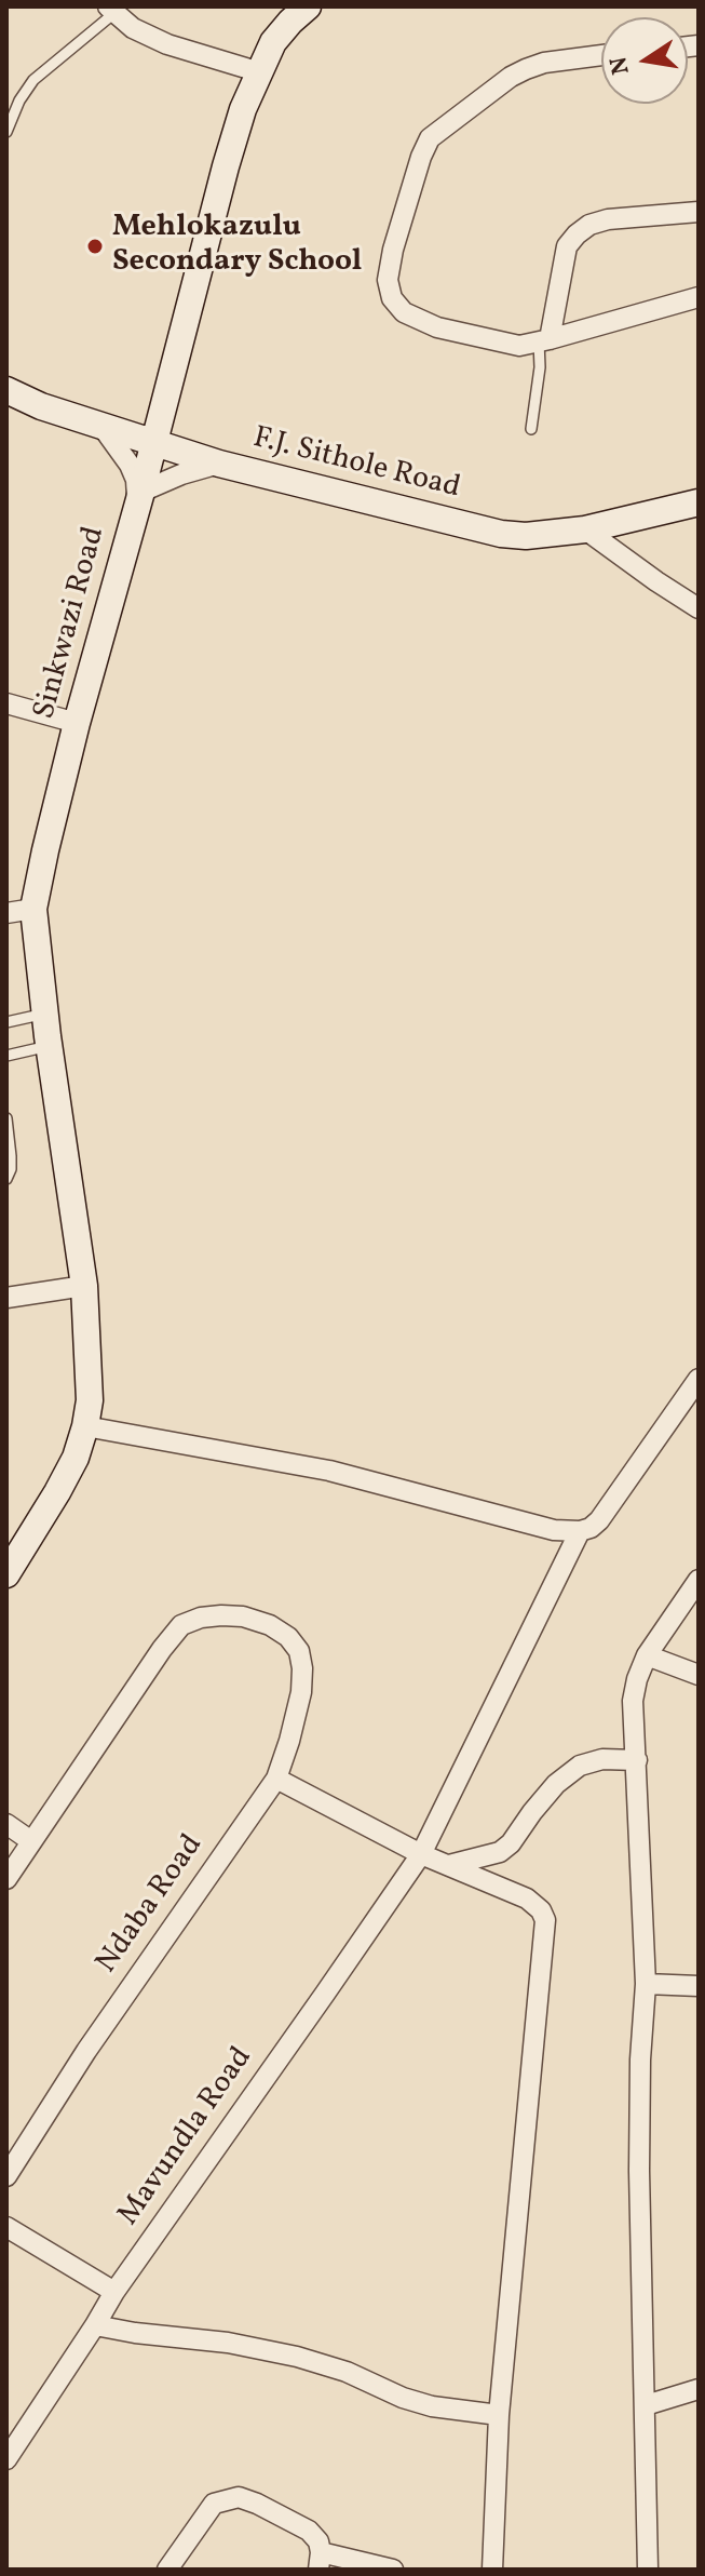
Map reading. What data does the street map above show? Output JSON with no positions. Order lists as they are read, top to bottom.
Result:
{
  "streets": {
    "street": [
      "F.J. Sithole Road",
      "Sinkwazi Road",
      "Ndaba Road",
      "Mavundla Road"
    ]
  },
  "crossings": [
    ["F.J. Sithole Road", "Sinkwazi Road"]
  ],
  "places": ["Mehlokazulu Secondary School"],
  "north": "left"
}
